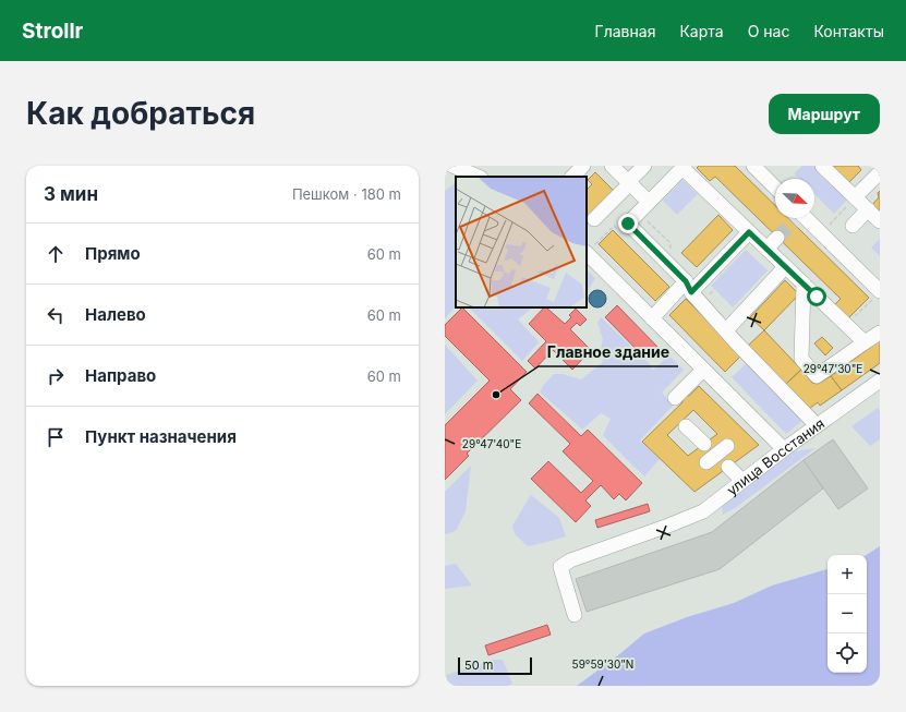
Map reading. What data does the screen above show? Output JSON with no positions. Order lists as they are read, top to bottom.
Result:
{
  "streets": {
    "street": ["улица Восстания"]
  },
  "places": ["Главное здание"],
  "scale_bar": "50 m",
  "north": "bottom right",
  "page": {
    "header": "Strollr",
    "nav": [
      "Главная",
      "Карта",
      "О нас",
      "Контакты"
    ],
    "buttons": "Маршрут",
    "title": "Как добраться",
    "heading": ["3 мин", "Пешком · 180 m"],
    "list": [
      ["Прямо", "60 m"],
      ["Налево", "60 m"],
      ["Направо", "60 m"],
      "Пункт назначения"
    ],
    "map_buttons": ["+", "−"],
    "scale": "50 m"
  },
  "coordinates": ["29°47'30\"E", "29°47'40\"E", "59°59'30\"N"]
}
